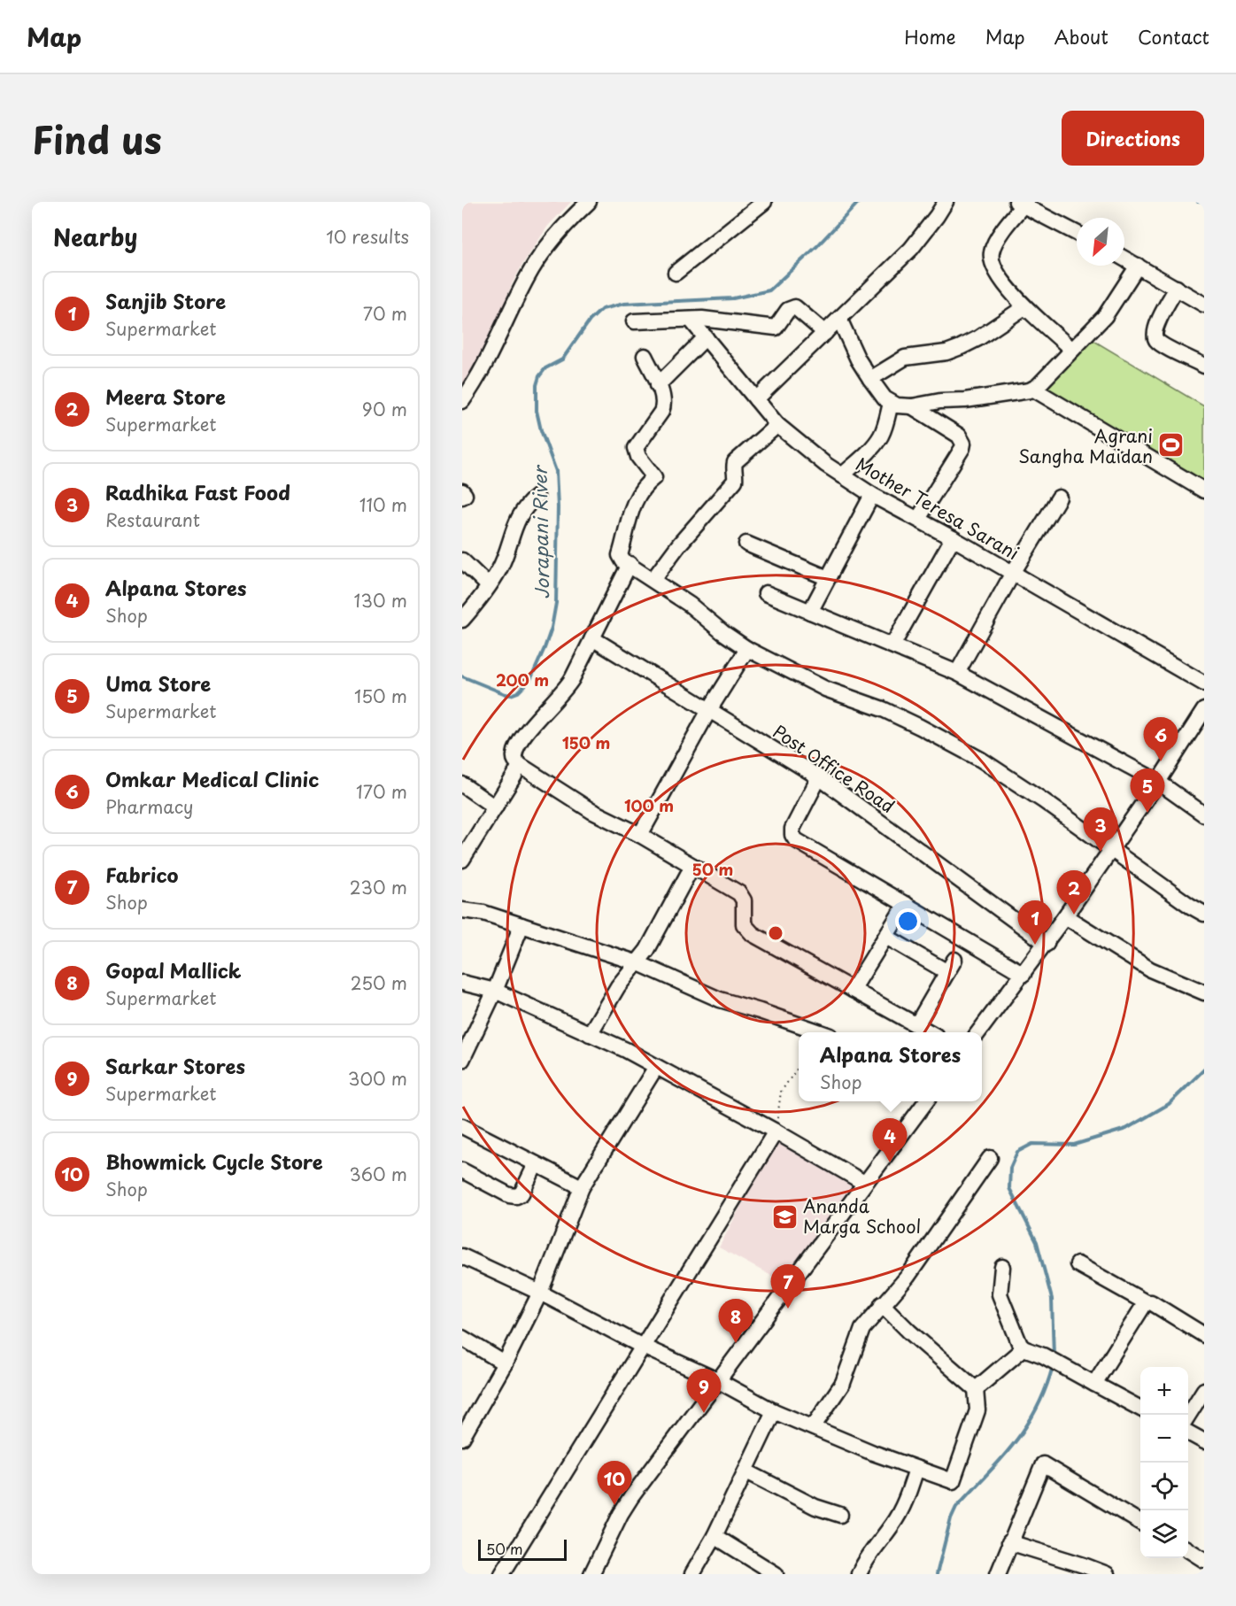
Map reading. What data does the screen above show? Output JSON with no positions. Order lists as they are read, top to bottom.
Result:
{
  "streets": {
    "street": ["Mother Teresa Sarani", "Post Office Road"]
  },
  "water": ["Jorapani River"],
  "places": {
    "sports": ["Agrani Sangha Maidan"],
    "school or university": ["Ananda Marga School"]
  },
  "scale_bar": "50 m",
  "north": "bottom left",
  "page": {
    "header": "Map",
    "nav": [
      "Home",
      "Map",
      "About",
      "Contact"
    ],
    "title": "Find us",
    "buttons": "Directions",
    "heading": ["Nearby", "10 results"],
    "list": [
      {
        "mark": "1",
        "name": "Sanjib Store",
        "note": "Supermarket",
        "value": "70 m"
      },
      {
        "mark": "2",
        "name": "Meera Store",
        "note": "Supermarket",
        "value": "90 m"
      },
      {
        "mark": "3",
        "name": "Radhika Fast Food",
        "note": "Restaurant",
        "value": "110 m"
      },
      {
        "mark": "4",
        "name": "Alpana Stores",
        "note": "Shop",
        "value": "130 m"
      },
      {
        "mark": "5",
        "name": "Uma Store",
        "note": "Supermarket",
        "value": "150 m"
      },
      {
        "mark": "6",
        "name": "Omkar Medical Clinic",
        "note": "Pharmacy",
        "value": "170 m"
      },
      {
        "mark": "7",
        "name": "Fabrico",
        "note": "Shop",
        "value": "230 m"
      },
      {
        "mark": "8",
        "name": "Gopal Mallick",
        "note": "Supermarket",
        "value": "250 m"
      },
      {
        "mark": "9",
        "name": "Sarkar Stores",
        "note": "Supermarket",
        "value": "300 m"
      },
      {
        "mark": "10",
        "name": "Bhowmick Cycle Store",
        "note": "Shop",
        "value": "360 m"
      }
    ],
    "pins": [
      "6",
      "5",
      "3",
      "2",
      "1",
      "4",
      "7",
      "8",
      "9",
      "10"
    ],
    "popup": ["Alpana Stores", "Shop"],
    "map_buttons": ["+", "−"],
    "scale": "50 m"
  },
  "rings": [
    "200 m",
    "150 m",
    "100 m",
    "50 m"
  ]
}
